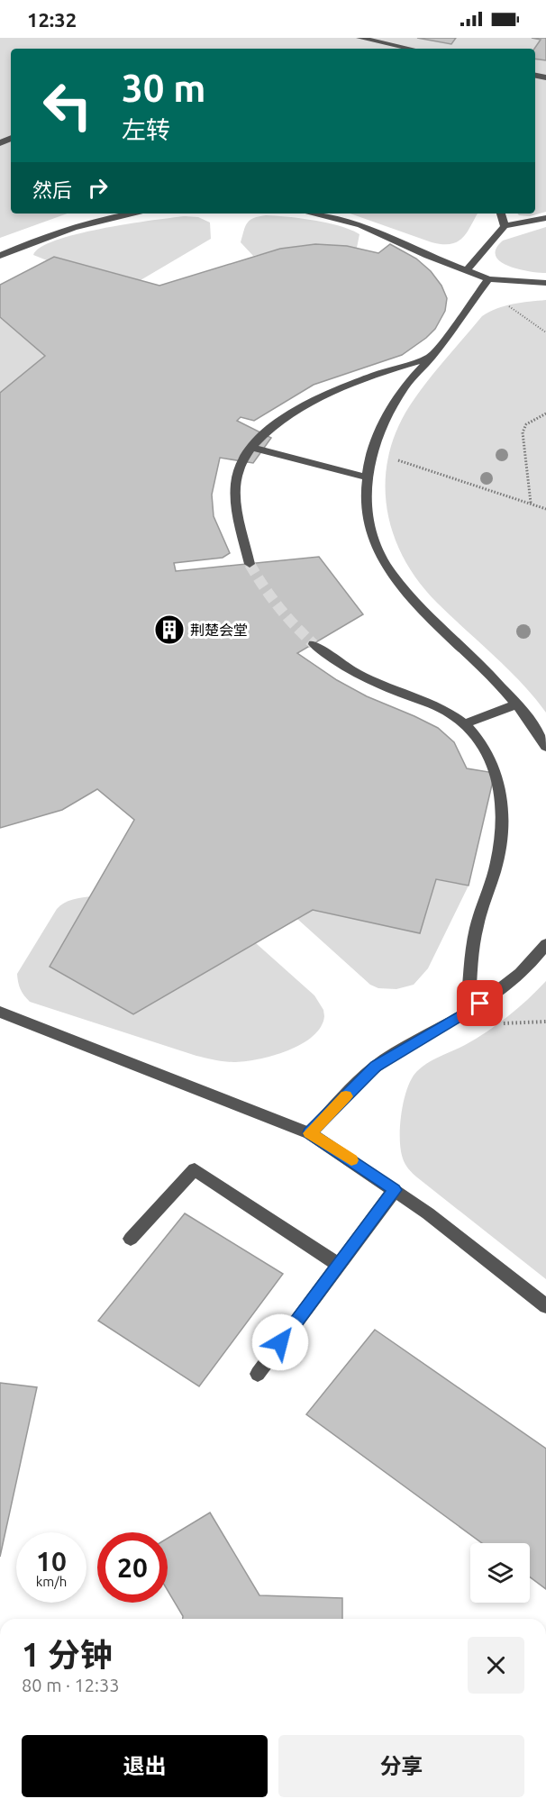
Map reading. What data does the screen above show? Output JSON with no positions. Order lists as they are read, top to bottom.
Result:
{
  "places": {
    "building": ["荆楚会堂"]
  },
  "page": {
    "status": "12:32",
    "turn": ["30 m", "左转"],
    "then": "然后",
    "speed": "10 km/h",
    "limit": "20",
    "heading": ["1 分钟", "80 m · 12:33"],
    "buttons": ["退出", "分享"]
  }
}
